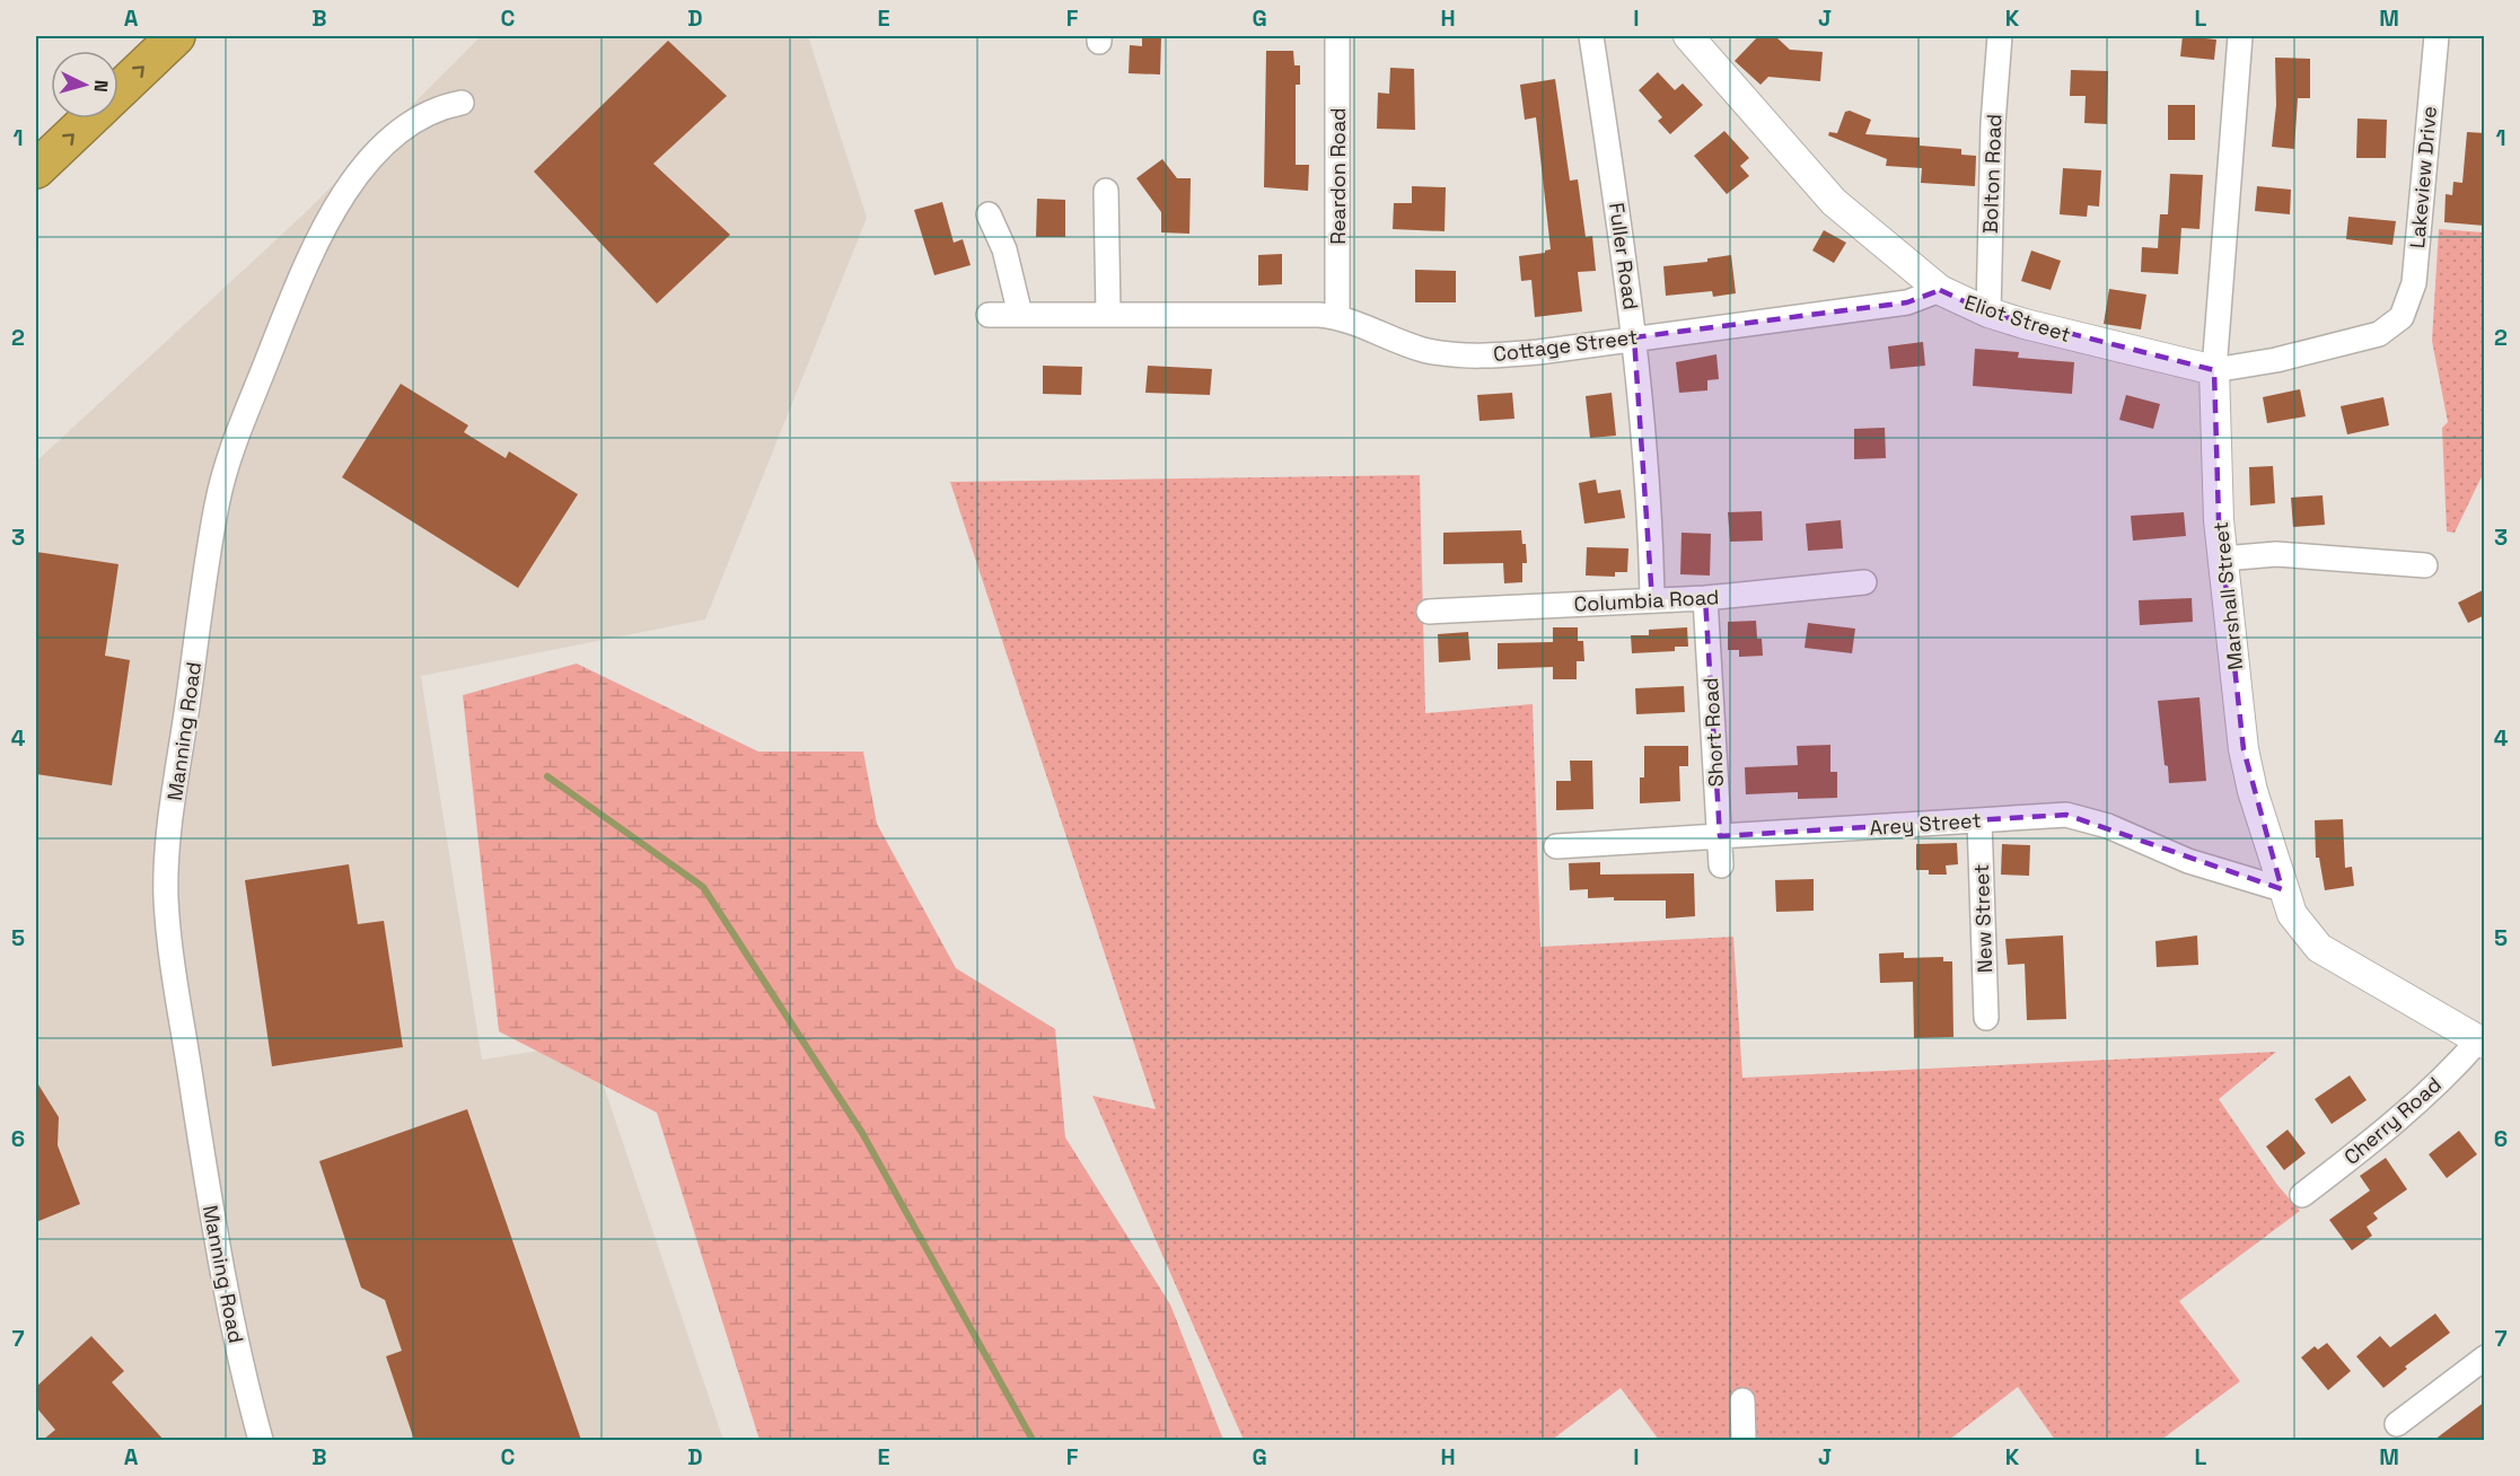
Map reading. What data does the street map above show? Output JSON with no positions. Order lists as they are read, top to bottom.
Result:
{
  "streets": {
    "street": [
      "Bolton Road",
      "Reardon Road",
      "Lakeview Drive",
      "Fuller Road",
      "Eliot Street",
      "Cottage Street",
      "Marshall Street",
      "Columbia Road",
      "Manning Road",
      "Short Road",
      "Arey Street",
      "New Street",
      "Cherry Road"
    ]
  },
  "crossings": [
    ["Bolton Road", "Eliot Street"],
    ["Reardon Road", "Cottage Street"],
    ["Lakeview Drive", "Eliot Street"],
    ["Fuller Road", "Cottage Street"],
    ["Fuller Road", "Columbia Road"],
    ["Eliot Street", "Cottage Street"],
    ["Eliot Street", "Marshall Street"],
    ["Marshall Street", "Arey Street"],
    ["Marshall Street", "Cherry Road"],
    ["Columbia Road", "Short Road"],
    ["Short Road", "Arey Street"],
    ["Arey Street", "New Street"]
  ],
  "north": "right",
  "grid": {
    "columns": [
      "A",
      "B",
      "C",
      "D",
      "E",
      "F",
      "G",
      "H",
      "I",
      "J",
      "K",
      "L",
      "M"
    ],
    "rows": [
      "1",
      "2",
      "3",
      "4",
      "5",
      "6",
      "7"
    ]
  }
}
